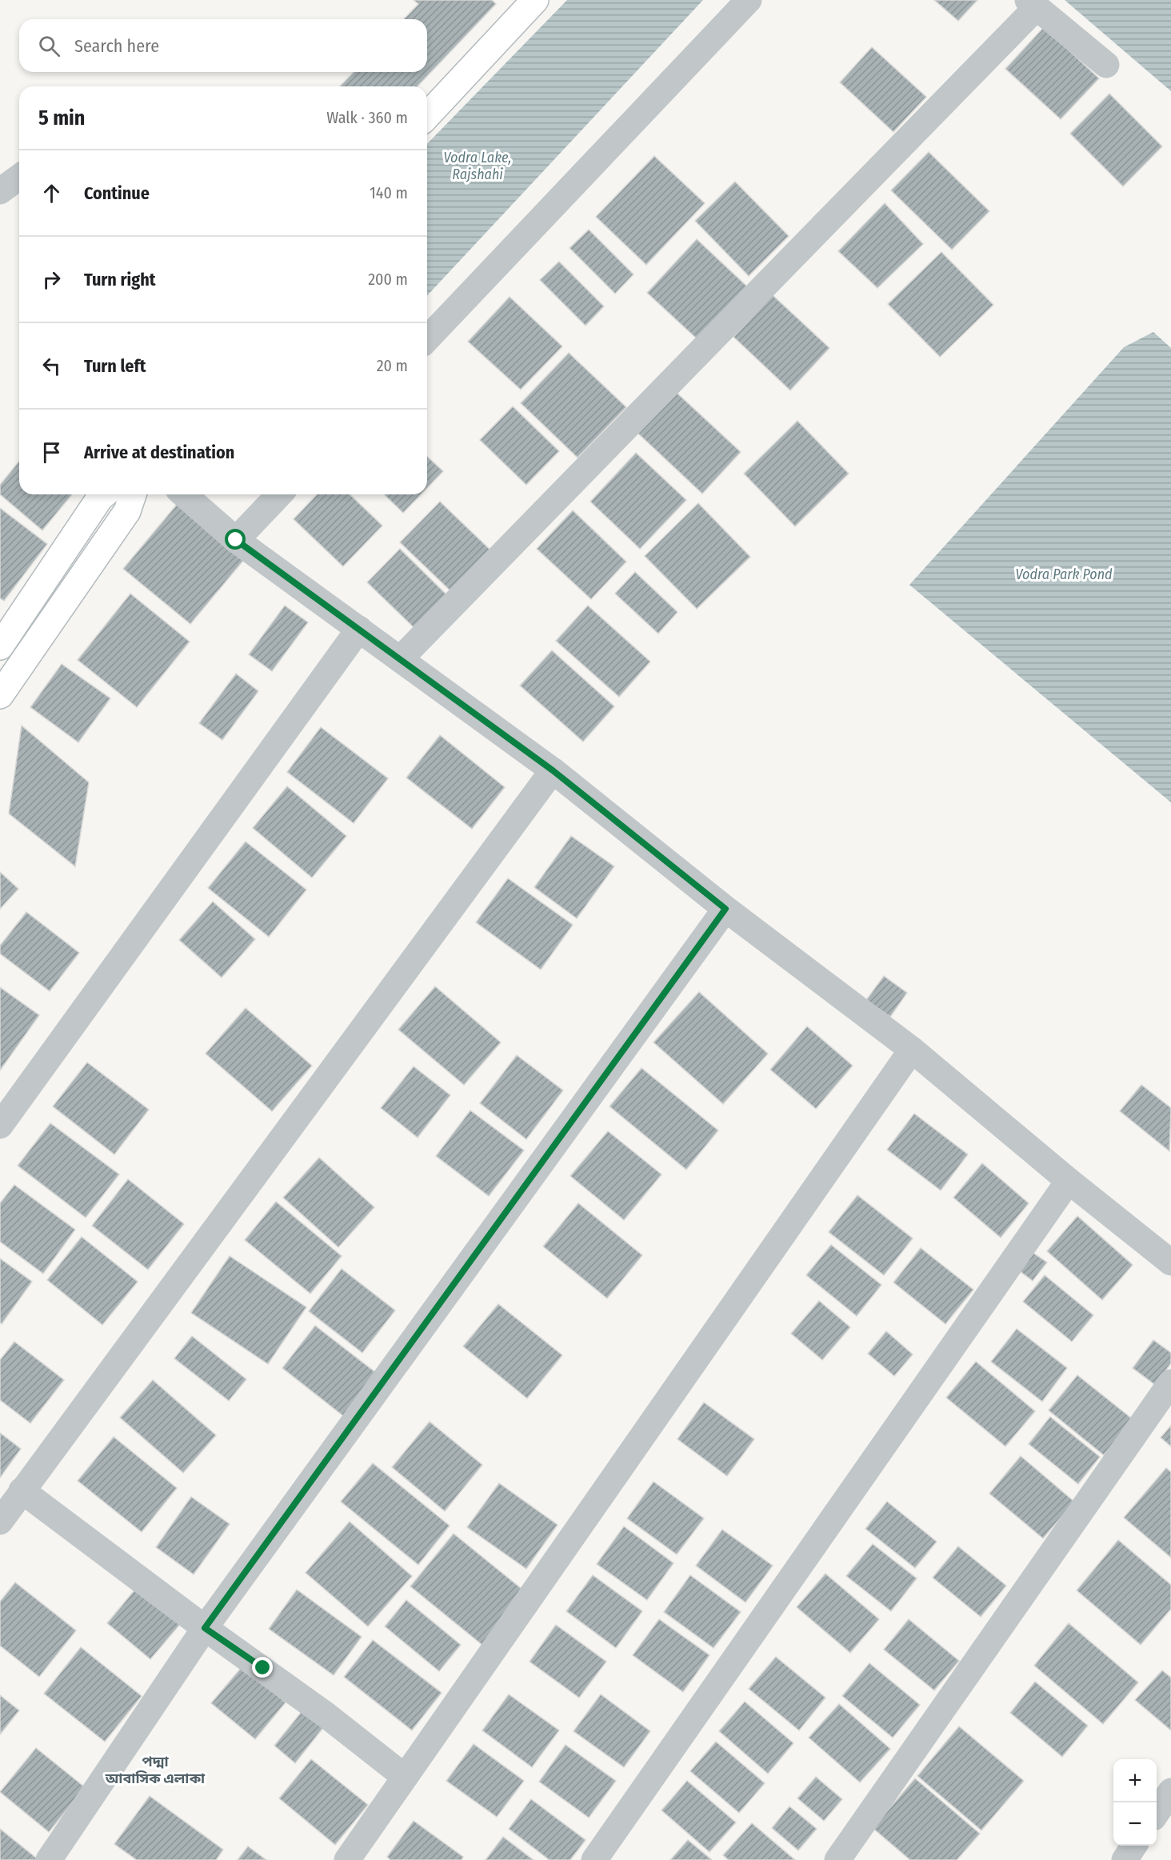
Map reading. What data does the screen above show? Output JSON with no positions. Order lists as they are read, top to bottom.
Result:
{
  "districts": ["পদ্মা আবাসিক এলাকা"],
  "water": ["Vodra Lake, Rajshahi", "Vodra Park Pond"],
  "page": {
    "search": "Search here",
    "heading": ["5 min", "Walk · 360 m"],
    "list": [
      ["Continue", "140 m"],
      ["Turn right", "200 m"],
      ["Turn left", "20 m"],
      "Arrive at destination"
    ],
    "map_buttons": ["+", "−"]
  }
}
